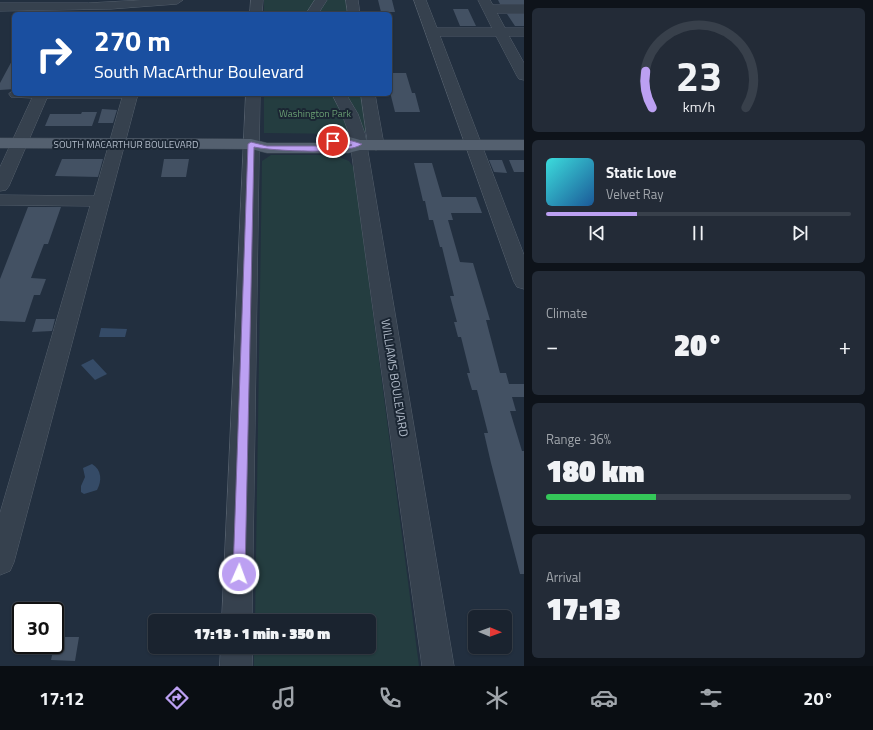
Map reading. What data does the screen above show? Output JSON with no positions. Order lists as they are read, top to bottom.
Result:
{
  "streets": {
    "main road": ["SOUTH MACARTHUR BOULEVARD"],
    "street": ["WILLIAMS BOULEVARD"]
  },
  "crossings": [
    ["SOUTH MACARTHUR BOULEVARD", "WILLIAMS BOULEVARD"]
  ],
  "parks": ["Washington Park"],
  "north": "right",
  "page": {
    "turn": ["270 m", "South MacArthur Boulevard"],
    "song": ["Static Love", "Velvet Ray"],
    "tile": [
      "Climate",
      ["Range · 36%", "180 km"],
      ["Arrival", "17:13"]
    ],
    "heat": ["−", "20°", "+"],
    "limit": "30",
    "trip": "17:13 · 1 min · 350 m",
    "tabs": ["17:12", "20°"],
    "gauge": ["23", "km/h"]
  }
}
